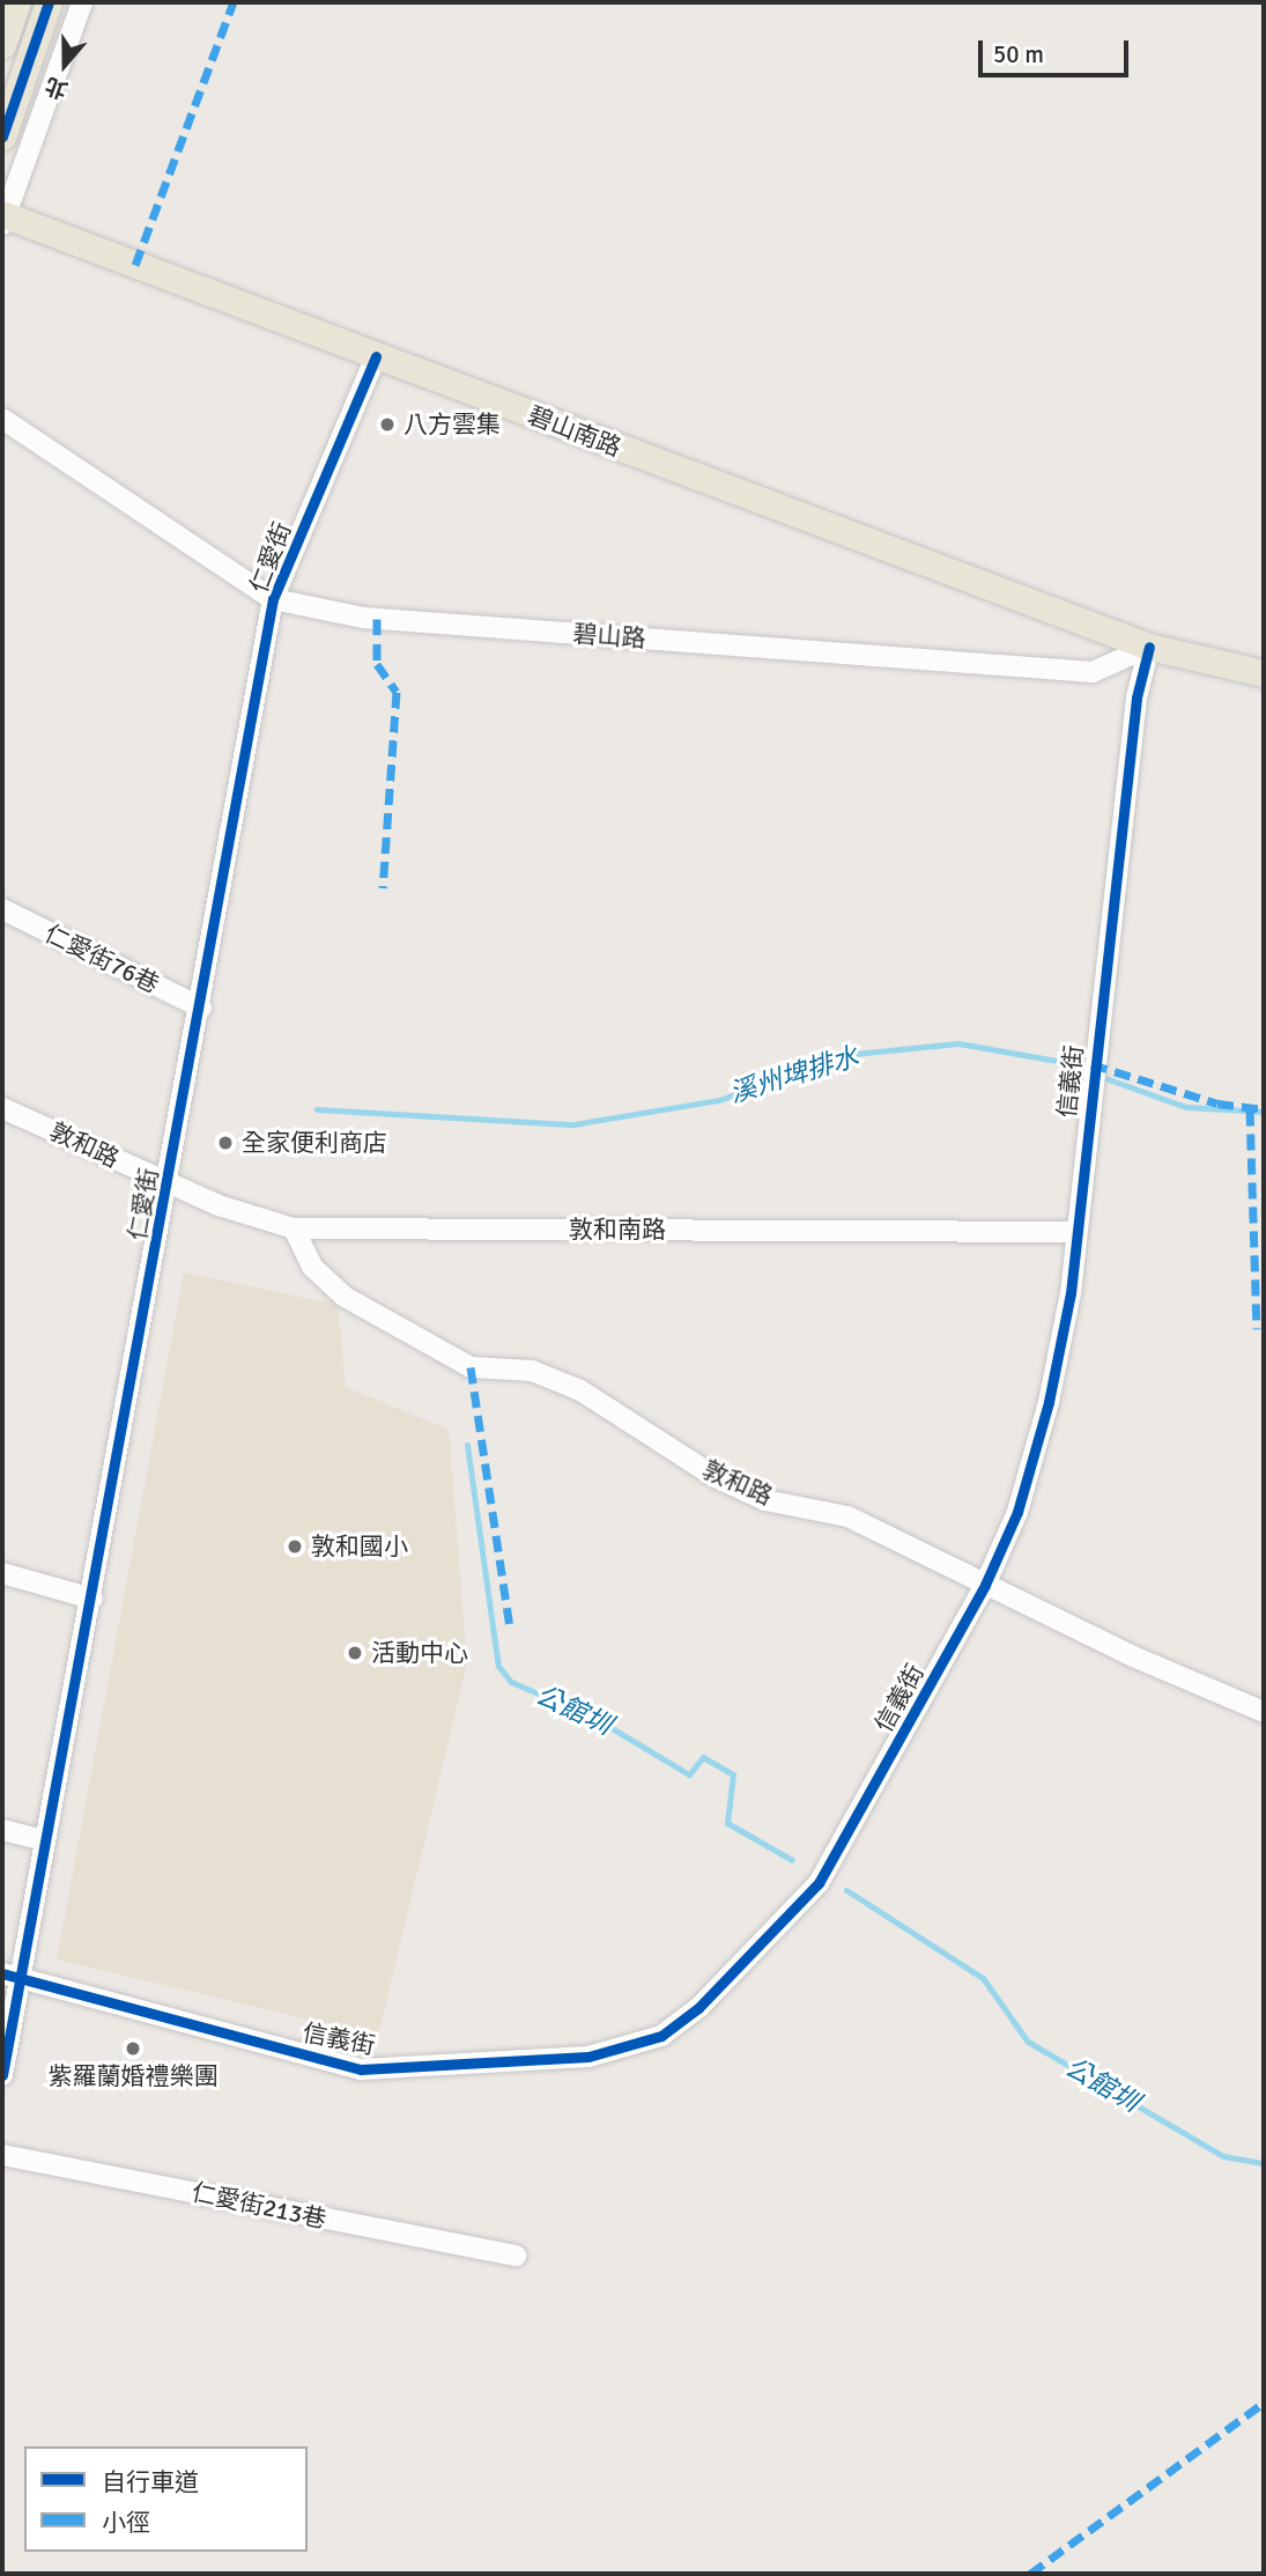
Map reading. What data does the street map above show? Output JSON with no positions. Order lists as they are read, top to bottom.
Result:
{
  "streets": {
    "main road": ["碧山南路"],
    "street": [
      "仁愛街",
      "碧山路",
      "仁愛街76巷",
      "信義街",
      "敦和路",
      "敦和南路",
      "仁愛街213巷"
    ]
  },
  "crossings": [
    ["碧山南路", "仁愛街"],
    ["碧山南路", "碧山路"],
    ["碧山南路", "信義街"],
    ["仁愛街", "碧山路"],
    ["仁愛街", "仁愛街76巷"],
    ["仁愛街", "信義街"],
    ["仁愛街", "敦和路"],
    ["仁愛街", "敦和南路"],
    ["碧山路", "信義街"],
    ["信義街", "敦和路"],
    ["信義街", "敦和南路"],
    ["敦和路", "敦和南路"]
  ],
  "water": ["溪州埤排水", "公館圳"],
  "places": [
    "八方雲集",
    "全家便利商店",
    "敦和國小",
    "活動中心",
    "紫羅蘭婚禮樂團"
  ],
  "legend": ["自行車道", "小徑"],
  "scale_bar": "50 m",
  "north": "bottom"
}
